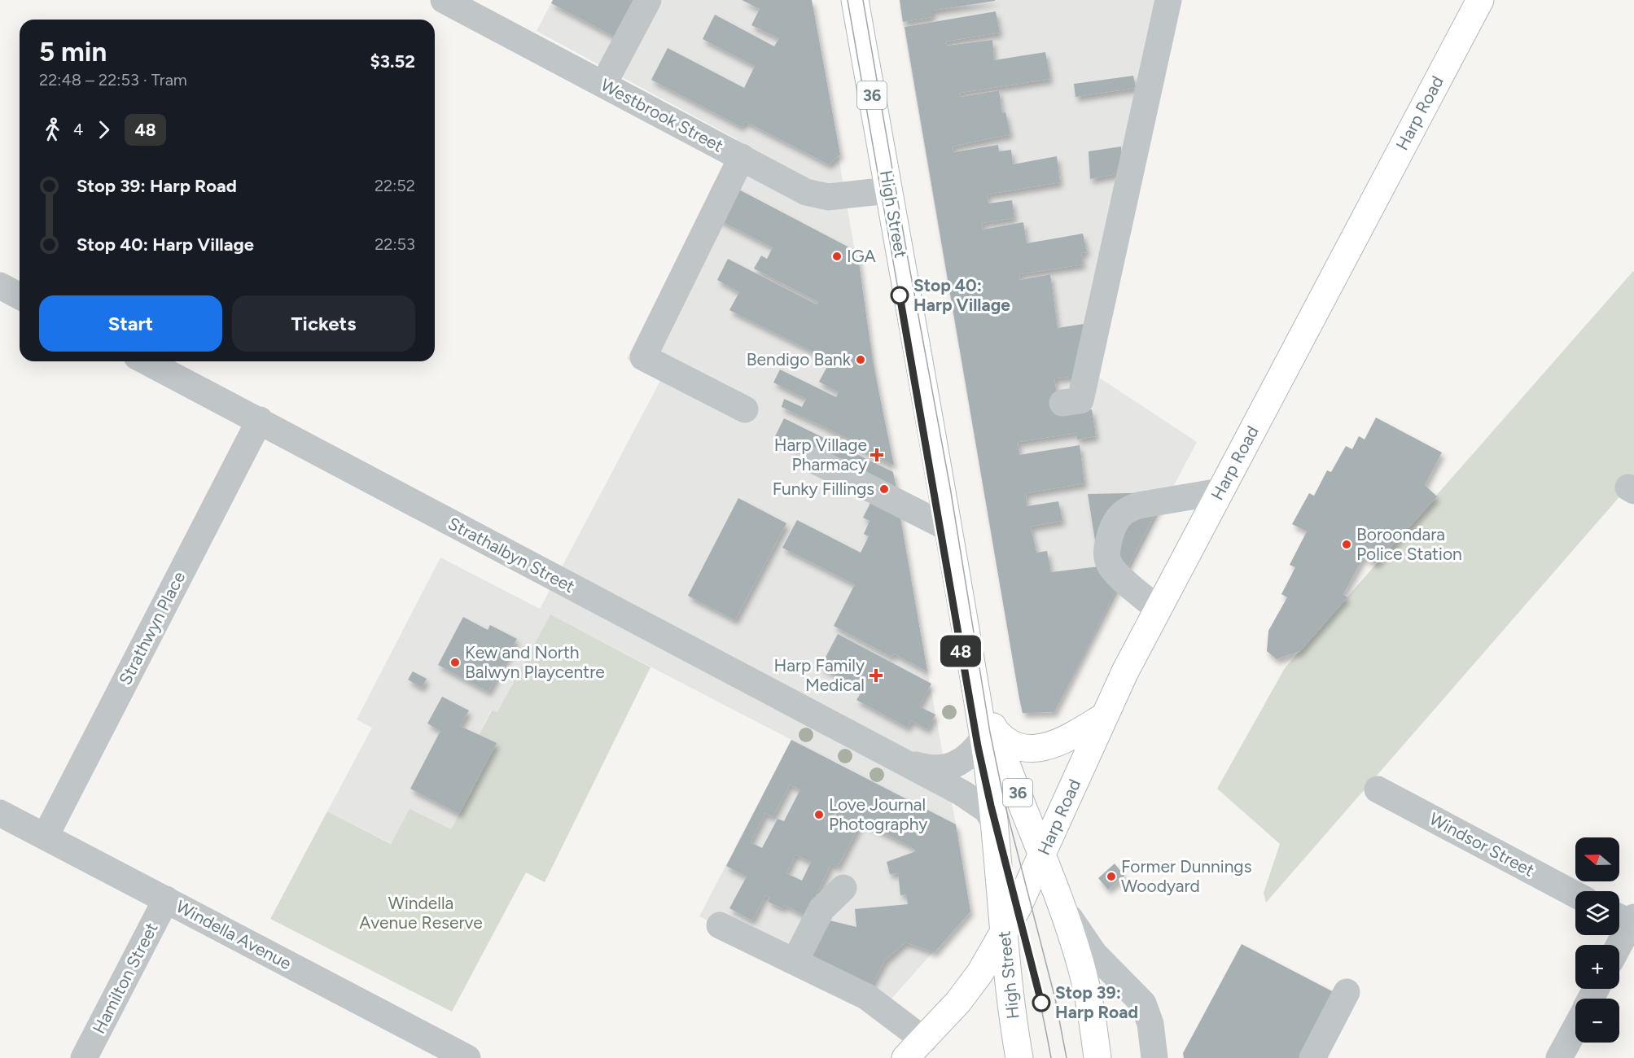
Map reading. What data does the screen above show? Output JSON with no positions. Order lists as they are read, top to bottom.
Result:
{
  "streets": {
    "main road": ["36", "Harp Road", "High Street"],
    "street": [
      "Westbrook Street",
      "Strathalbyn Street",
      "Strathwyn Place",
      "Windsor Street",
      "Windella Avenue",
      "Hamilton Street"
    ]
  },
  "crossings": [
    ["Harp Road", "High Street"],
    ["Westbrook Street", "High Street"],
    ["High Street", "Strathalbyn Street"],
    ["Strathalbyn Street", "Strathwyn Place"],
    ["Strathwyn Place", "Windella Avenue"],
    ["Windella Avenue", "Hamilton Street"]
  ],
  "parks": ["Windella Avenue Reserve"],
  "places": {
    "other": [
      "IGA",
      "Stop 40: Harp Village",
      "Bendigo Bank",
      "Funky Fillings",
      "Boroondara Police Station",
      "Kew and North Balwyn Playcentre",
      "Love Journal Photography",
      "Former Dunnings Woodyard",
      "Stop 39: Harp Road"
    ],
    "health": ["Harp Village Pharmacy", "Harp Family Medical"]
  },
  "lines": ["tram line 48"],
  "north": "left",
  "page": {
    "on_map": "48",
    "heading": ["5 min", "22:48 – 22:53 · Tram", "$3.52"],
    "legs": ["4", "48"],
    "list": [
      {
        "name": "Stop 39: Harp Road",
        "value": "22:52"
      },
      {
        "name": "Stop 40: Harp Village",
        "value": "22:53"
      }
    ],
    "buttons": ["Start", "Tickets"],
    "map_buttons": ["+", "−"]
  }
}
